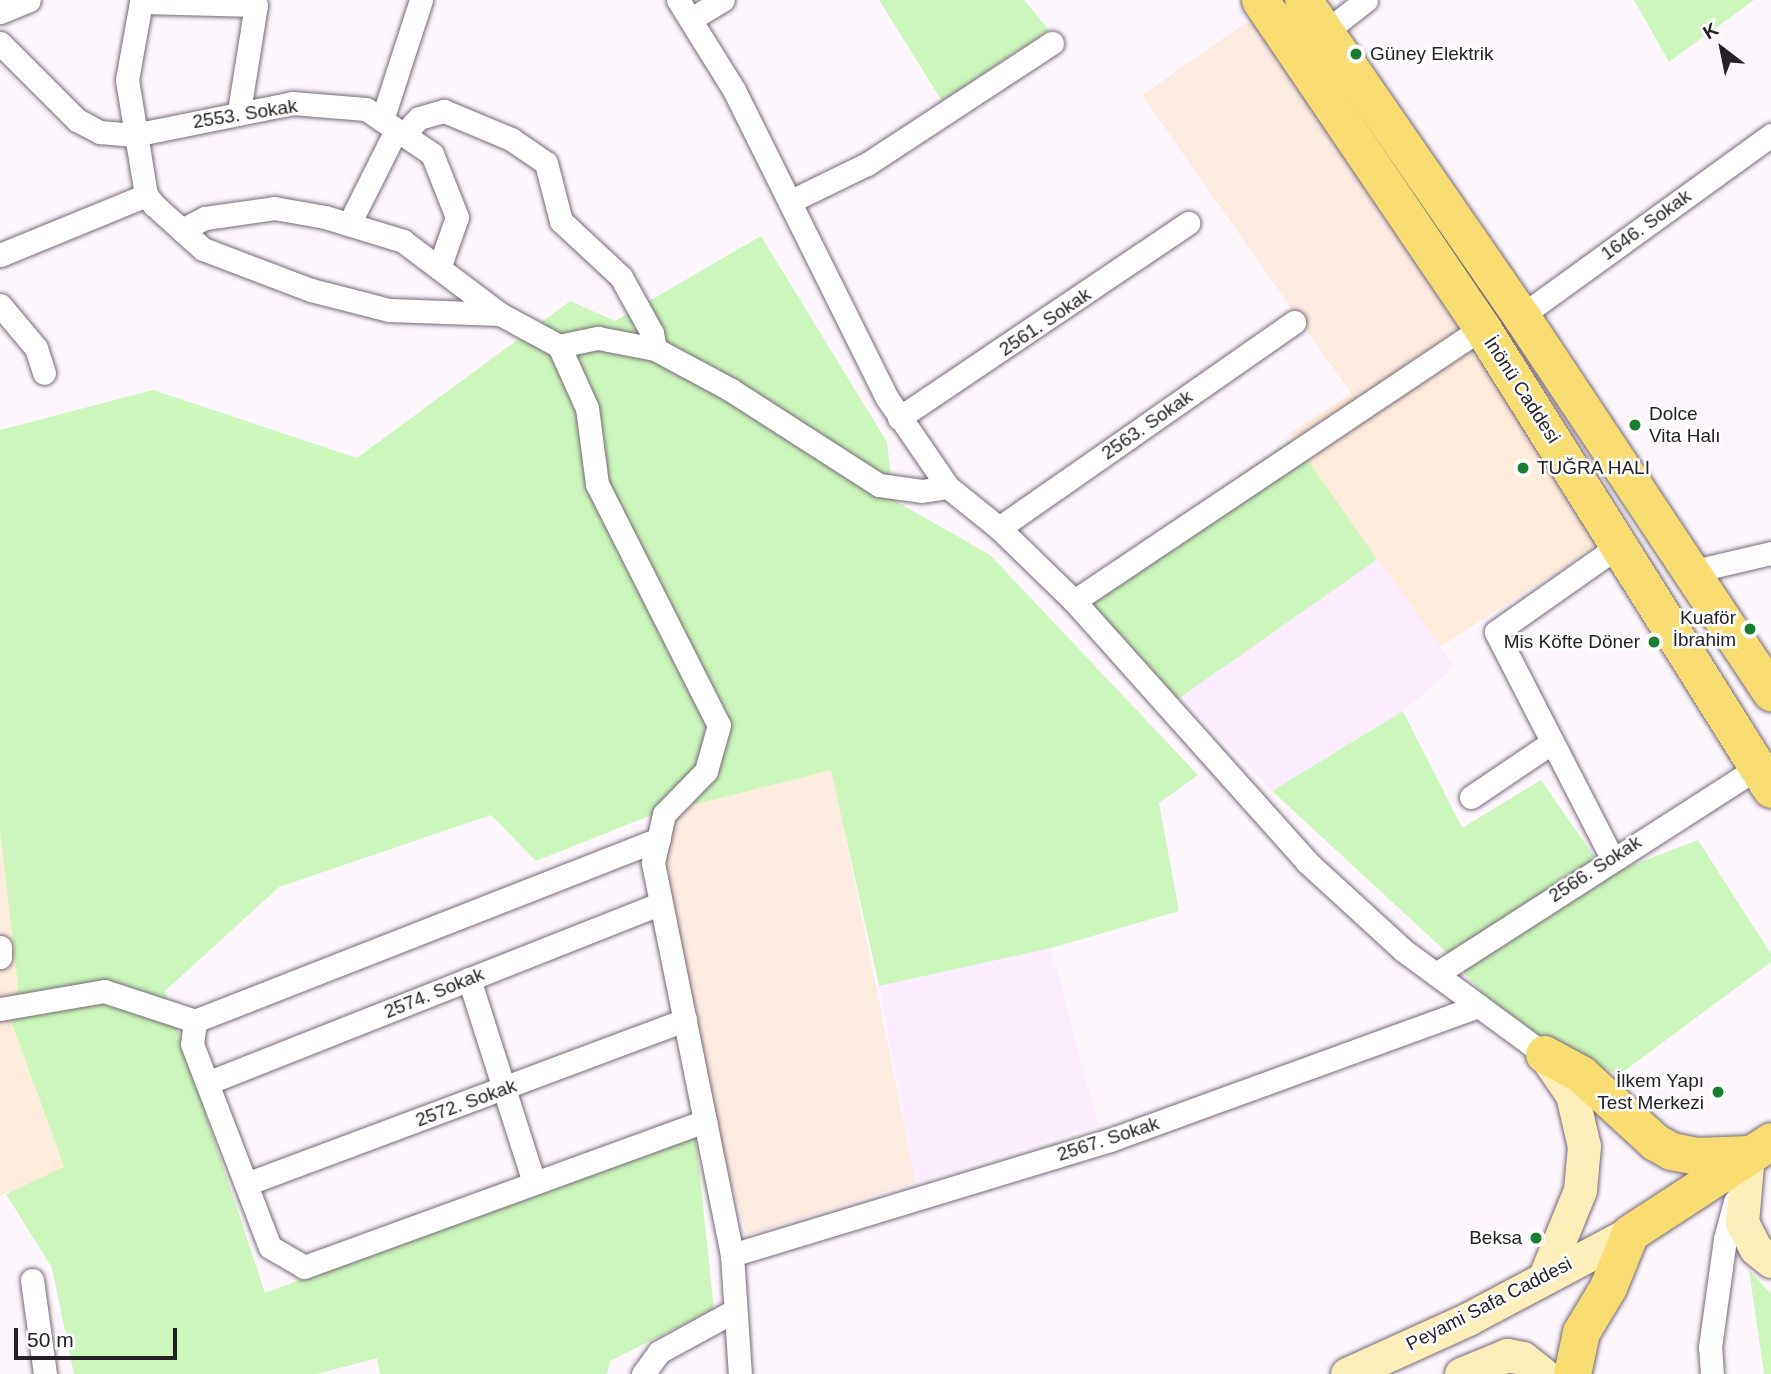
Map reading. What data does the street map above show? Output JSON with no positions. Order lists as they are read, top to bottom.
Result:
{
  "streets": {
    "main road": ["İnönü Caddesi", "Peyami Safa Caddesi"],
    "street": [
      "2553. Sokak",
      "1646. Sokak",
      "2561. Sokak",
      "2563. Sokak",
      "2566. Sokak",
      "2574. Sokak",
      "2572. Sokak",
      "2567. Sokak"
    ]
  },
  "crossings": [
    ["1646. Sokak", "İnönü Caddesi"],
    ["İnönü Caddesi", "2566. Sokak"]
  ],
  "places": [
    "Güney Elektrik",
    "Dolce Vita Halı",
    "TUĞRA HALI",
    "Kuaför İbrahim",
    "Mis Köfte Döner",
    "İlkem Yapı Test Merkezi",
    "Beksa"
  ],
  "scale_bar": "50 m",
  "north": "top left"
}
